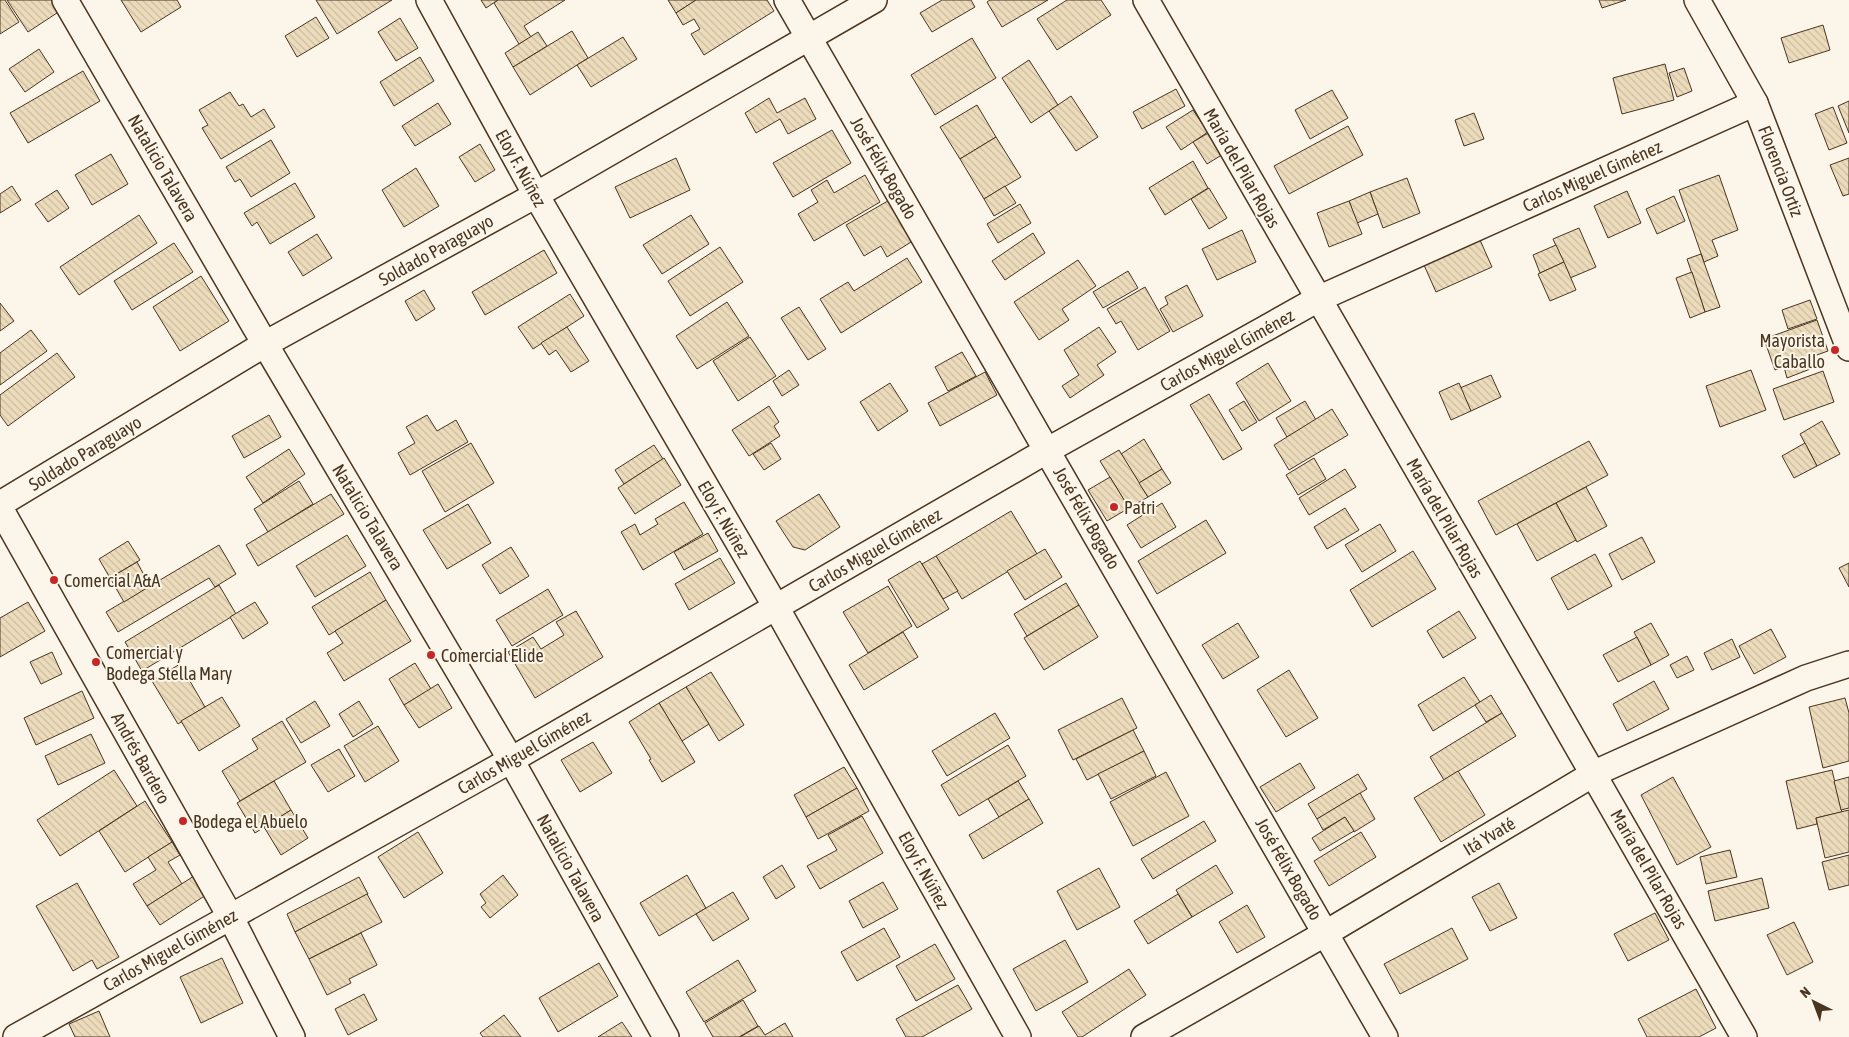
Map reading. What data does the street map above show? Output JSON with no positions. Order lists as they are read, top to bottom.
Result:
{
  "streets": {
    "street": [
      "Natalicio Talavera",
      "Eloy F. Núñez",
      "José Félix Bogado",
      "María del Pilar Rojas",
      "Florencia Ortiz",
      "Carlos Miguel Giménez",
      "Soldado Paraguayo",
      "Andrés Bardero",
      "Itá Yvaté"
    ]
  },
  "crossings": [
    ["Natalicio Talavera", "Carlos Miguel Giménez"],
    ["Natalicio Talavera", "Soldado Paraguayo"],
    ["Eloy F. Núñez", "Carlos Miguel Giménez"],
    ["Eloy F. Núñez", "Soldado Paraguayo"],
    ["José Félix Bogado", "Carlos Miguel Giménez"],
    ["José Félix Bogado", "Soldado Paraguayo"],
    ["José Félix Bogado", "Itá Yvaté"],
    ["María del Pilar Rojas", "Carlos Miguel Giménez"],
    ["María del Pilar Rojas", "Itá Yvaté"],
    ["Florencia Ortiz", "Carlos Miguel Giménez"],
    ["Carlos Miguel Giménez", "Andrés Bardero"]
  ],
  "places": [
    "Mayorista Caballo",
    "Patri",
    "Comercial A&A",
    "Comercial Elide",
    "Comercial y Bodega Stella Mary",
    "Bodega el Abuelo"
  ],
  "north": "top left"
}
